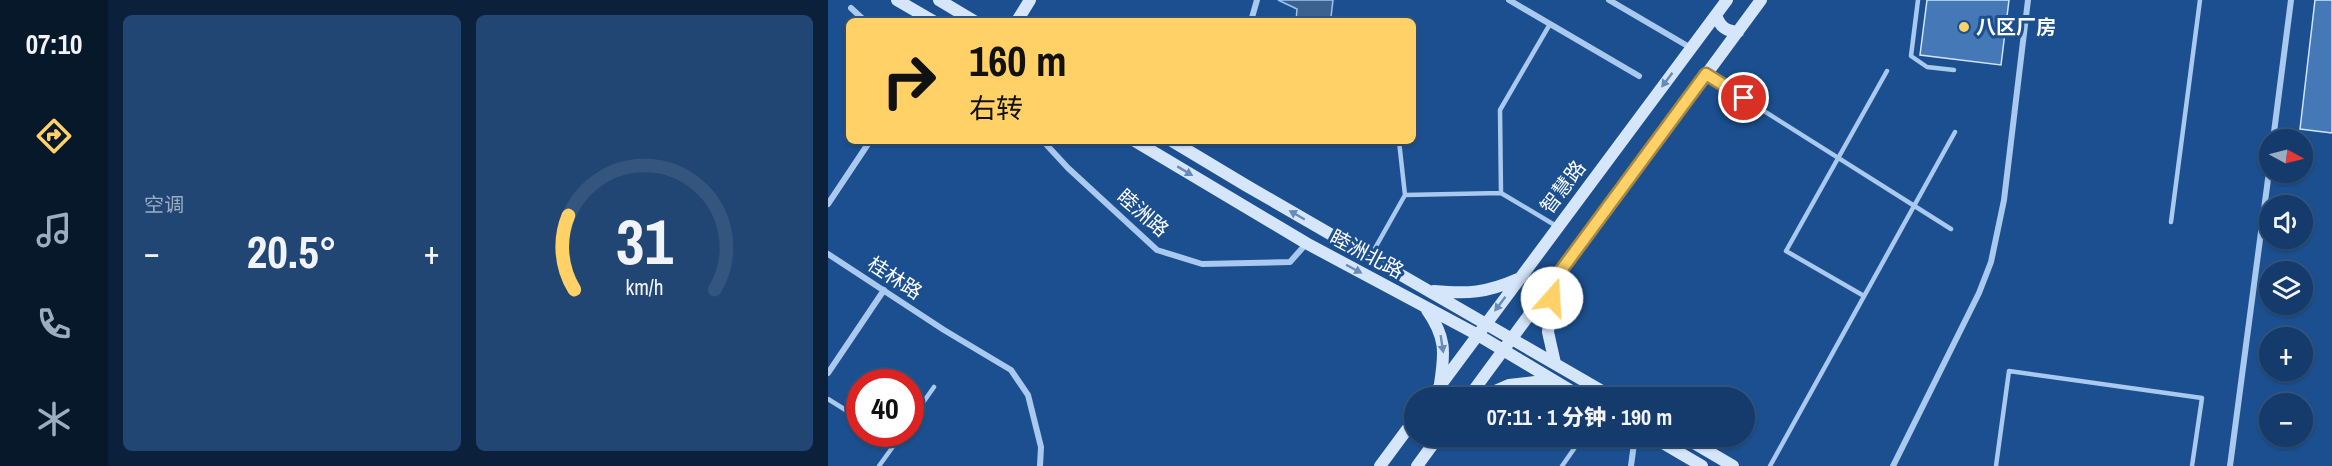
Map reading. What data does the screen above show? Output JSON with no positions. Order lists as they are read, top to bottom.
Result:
{
  "streets": {
    "main road": ["智慧路", "睦洲北路"],
    "street": ["睦洲路", "桂林路"]
  },
  "crossings": [
    ["智慧路", "睦洲北路"],
    ["睦洲路", "睦洲北路"]
  ],
  "places": ["八区厂房"],
  "north": "right",
  "page": {
    "tabs": "07:10",
    "tile": "空调",
    "turn": ["160 m", "右转"],
    "map_buttons": ["+", "−"],
    "heat": ["−", "20.5°", "+"],
    "limit": "40",
    "trip": "07:11 · 1 分钟 · 190 m",
    "gauge": ["31", "km/h"]
  }
}
